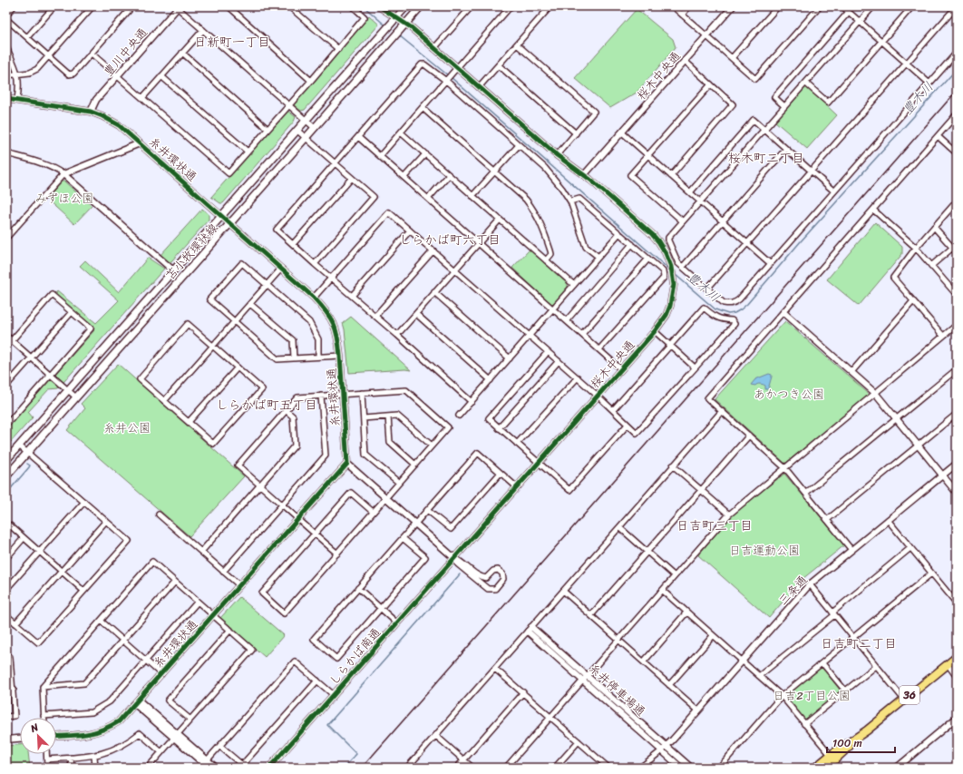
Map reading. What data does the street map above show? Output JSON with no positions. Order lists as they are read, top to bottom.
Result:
{
  "streets": {
    "highway": ["36"],
    "main road": ["苫小牧環状線"],
    "street": [
      "豊川中央通",
      "桜木中央通",
      "糸井環状通",
      "三条通",
      "しらかば南通",
      "糸井停車場通"
    ]
  },
  "crossings": [
    ["豊川中央通", "糸井環状通"],
    ["桜木中央通", "しらかば南通"],
    ["糸井環状通", "苫小牧環状線"],
    ["三条通", "糸井停車場通"]
  ],
  "districts": [
    "日新町一丁目",
    "桜木町二丁目",
    "しらかば町六丁目",
    "しらかば町五丁目",
    "日吉町三丁目",
    "日吉町二丁目"
  ],
  "water": ["豊木川"],
  "parks": [
    "みずほ公園",
    "あかつき公園",
    "糸井公園",
    "日吉運動公園",
    "日吉2丁目公園"
  ],
  "scale_bar": "100 m",
  "north": "top left"
}
